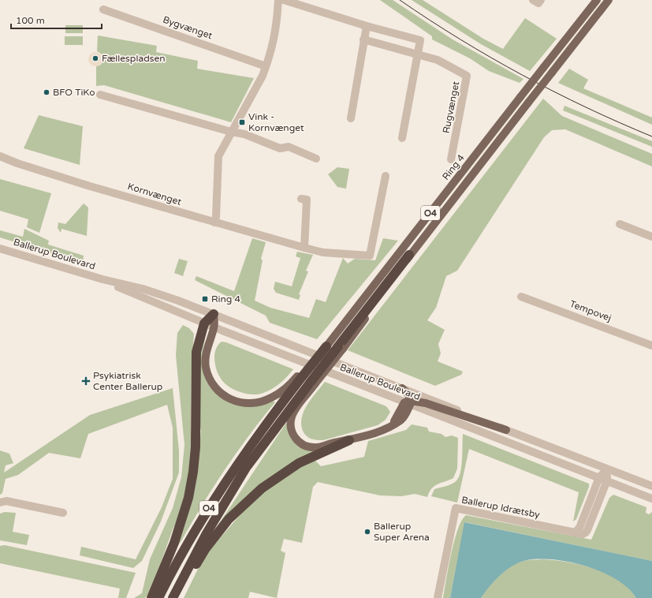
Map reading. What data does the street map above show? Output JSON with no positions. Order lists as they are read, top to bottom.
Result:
{
  "streets": {
    "highway": ["O4"],
    "main road": ["Ring 4"],
    "street": [
      "Bygvænget",
      "Rugvænget",
      "Kornvænget",
      "Ballerup Boulevard",
      "Tempovej",
      "Ballerup Idrætsby"
    ]
  },
  "crossings": [
    ["Ring 4", "O4"],
    ["Ballerup Boulevard", "Ballerup Idrætsby"]
  ],
  "places": {
    "other": ["Fællespladsen", "BFO TiKo", "Ballerup Super Arena"],
    "transit": ["Vink - Kornvænget", "Ring 4"],
    "health": ["Psykiatrisk Center Ballerup"]
  },
  "scale_bar": "100 m"
}
